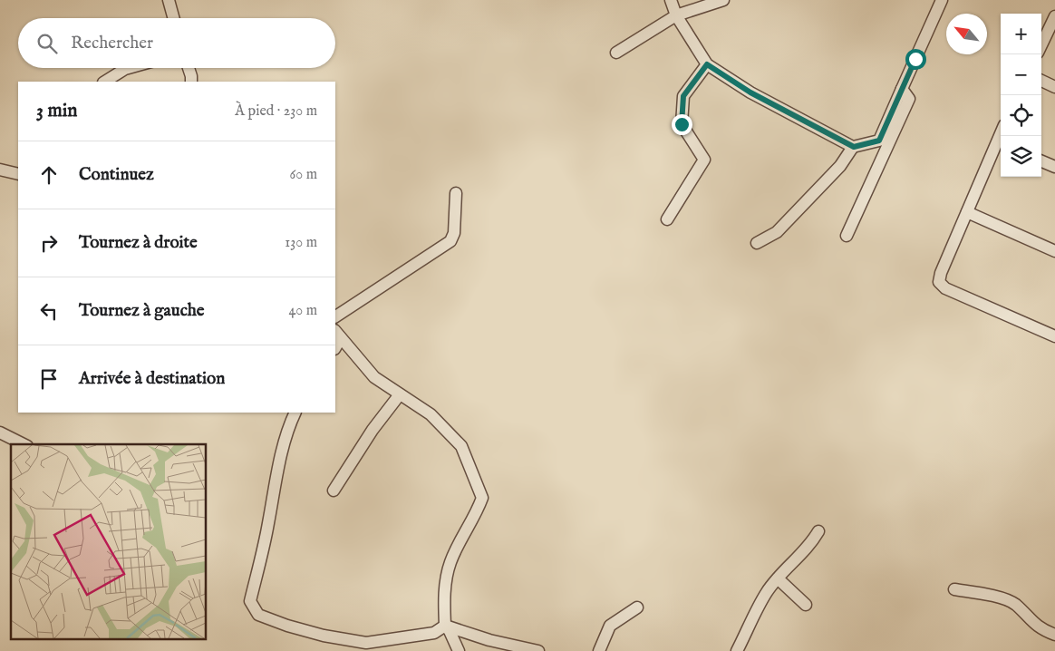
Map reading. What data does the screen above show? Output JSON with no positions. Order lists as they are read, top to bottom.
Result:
{
  "north": "top left",
  "page": {
    "map_buttons": ["+", "−"],
    "search": "Rechercher",
    "heading": ["3 min", "À pied · 230 m"],
    "list": [
      ["Continuez", "60 m"],
      ["Tournez à droite", "130 m"],
      ["Tournez à gauche", "40 m"],
      "Arrivée à destination"
    ]
  }
}
